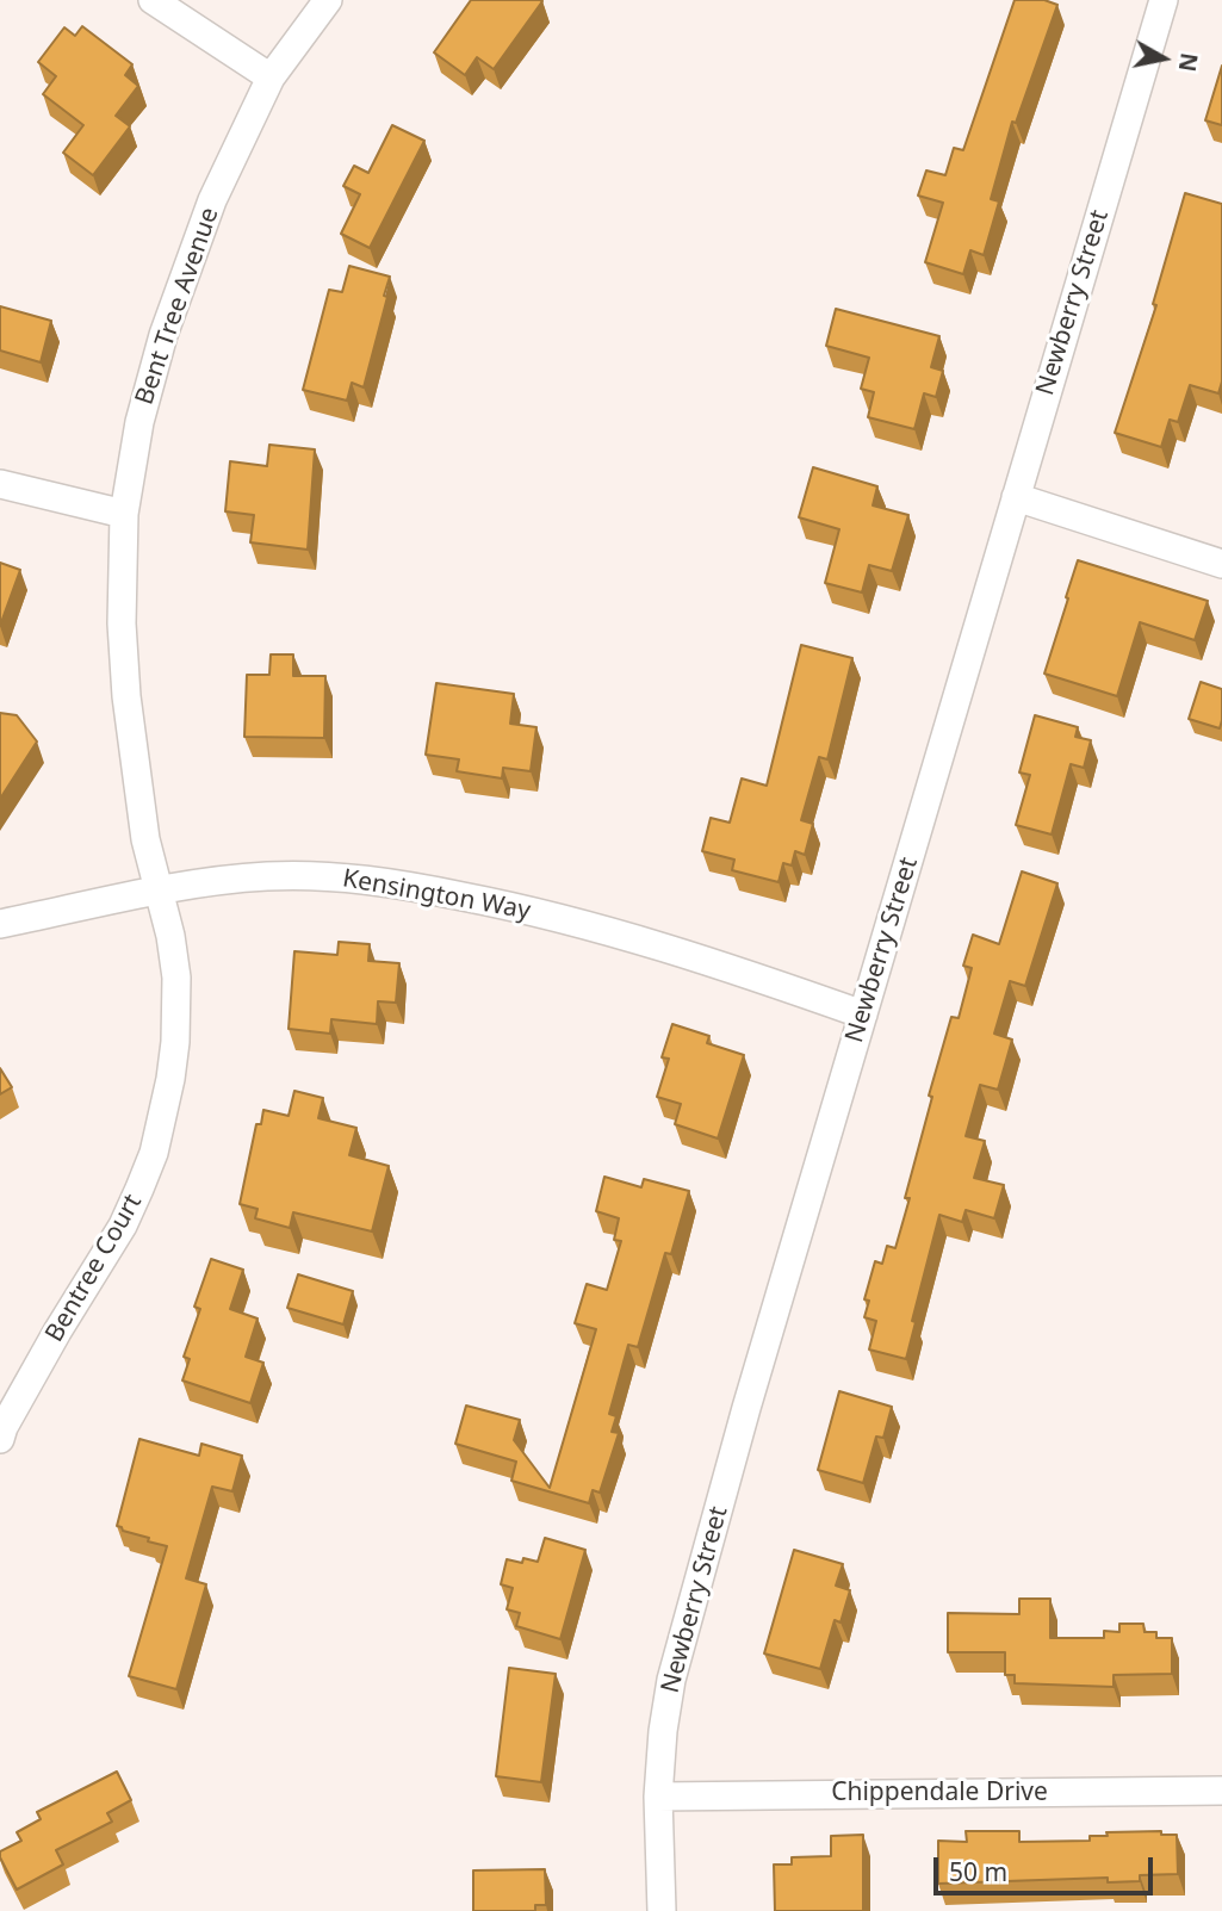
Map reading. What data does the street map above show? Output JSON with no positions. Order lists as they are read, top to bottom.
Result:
{
  "streets": {
    "street": [
      "Newberry Street",
      "Bent Tree Avenue",
      "Kensington Way",
      "Bentree Court",
      "Chippendale Drive"
    ]
  },
  "crossings": [
    ["Newberry Street", "Kensington Way"],
    ["Newberry Street", "Chippendale Drive"],
    ["Bent Tree Avenue", "Kensington Way"],
    ["Bent Tree Avenue", "Bentree Court"],
    ["Kensington Way", "Bentree Court"]
  ],
  "scale_bar": "50 m",
  "north": "right"
}
